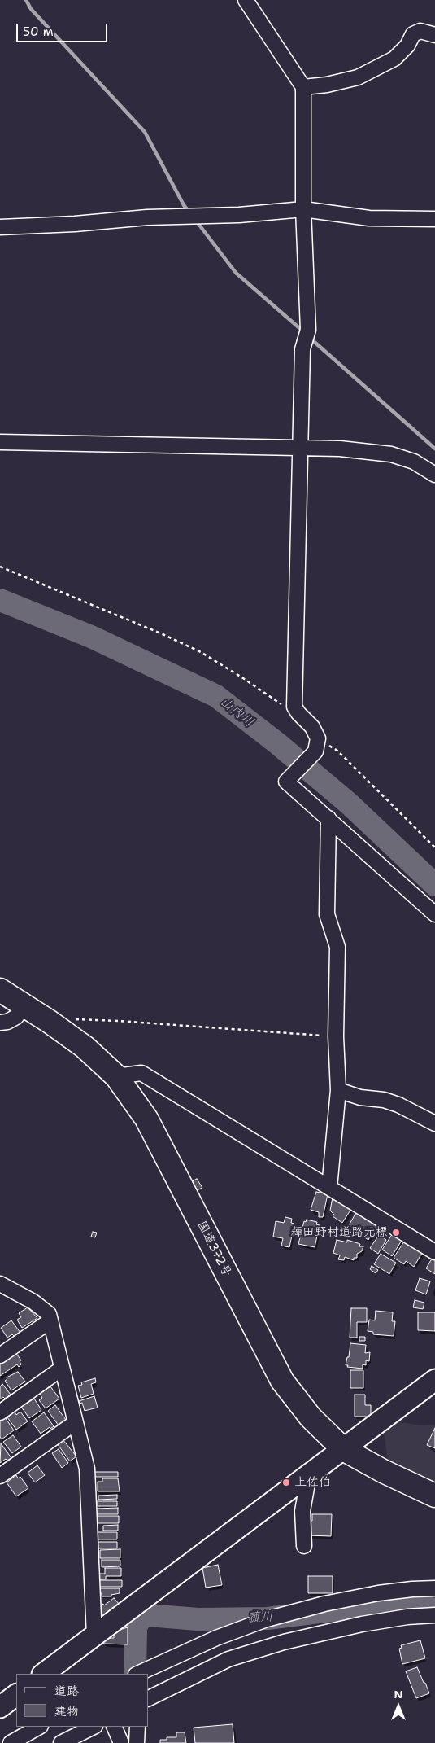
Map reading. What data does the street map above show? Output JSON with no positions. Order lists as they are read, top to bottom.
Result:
{
  "streets": {
    "highway": ["国道372号"]
  },
  "water": ["山内川", "菰川"],
  "places": ["薭田野村道路元標", "上佐伯"],
  "legend": ["道路", "建物"],
  "scale_bar": "50 m",
  "north": "top"
}
